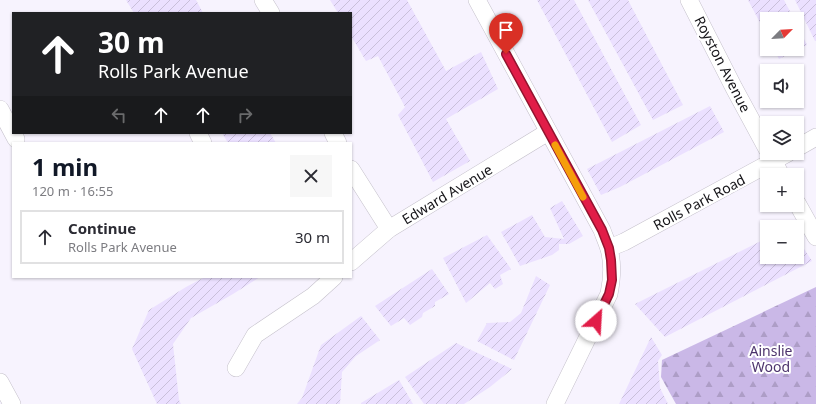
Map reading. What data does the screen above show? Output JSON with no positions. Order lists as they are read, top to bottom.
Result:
{
  "streets": {
    "street": ["Royston Avenue", "Edward Avenue", "Rolls Park Road"]
  },
  "parks": ["Ainslie Wood"],
  "north": "top right",
  "page": {
    "map_buttons": ["+", "−"],
    "turn": ["30 m", "Rolls Park Avenue"],
    "heading": ["1 min", "120 m · 16:55"],
    "list": [
      {
        "name": "Continue",
        "note": "Rolls Park Avenue",
        "value": "30 m"
      }
    ]
  }
}
